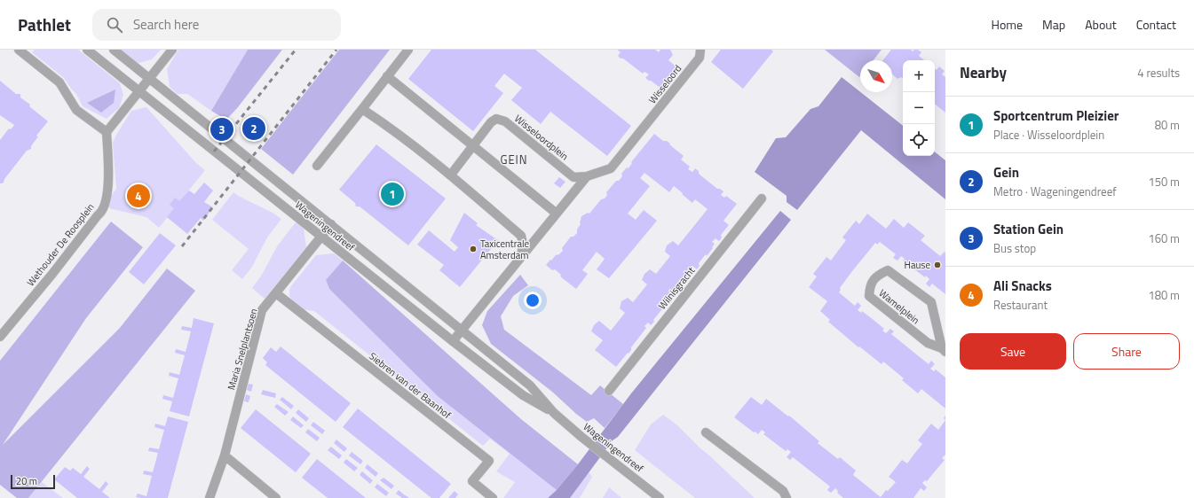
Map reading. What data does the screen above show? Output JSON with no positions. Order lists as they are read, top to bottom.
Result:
{
  "streets": {
    "street": [
      "Wisseloord",
      "Wisseloordplein",
      "Wageningendreef",
      "Wethouder De Roosplein",
      "Wilnisgracht",
      "Wamelplein",
      "Maria Snelplantsoen",
      "Siebren van der Baanhof"
    ]
  },
  "crossings": [
    ["Wisseloord", "Wisseloordplein"],
    ["Wageningendreef", "Maria Snelplantsoen"],
    ["Maria Snelplantsoen", "Siebren van der Baanhof"]
  ],
  "districts": ["GEIN"],
  "places": ["Taxicentrale Amsterdam", "Hause"],
  "scale_bar": "20 m",
  "north": "bottom right",
  "page": {
    "header": "Pathlet",
    "search": "Search here",
    "nav": [
      "Home",
      "Map",
      "About",
      "Contact"
    ],
    "heading": ["Nearby", "4 results"],
    "map_buttons": ["+", "−"],
    "list": [
      {
        "mark": "1",
        "name": "Sportcentrum Pleizier",
        "note": "Place · Wisseloordplein",
        "value": "80 m"
      },
      {
        "mark": "2",
        "name": "Gein",
        "note": "Metro · Wageningendreef",
        "value": "150 m"
      },
      {
        "mark": "3",
        "name": "Station Gein",
        "note": "Bus stop",
        "value": "160 m"
      },
      {
        "mark": "4",
        "name": "Ali Snacks",
        "note": "Restaurant",
        "value": "180 m"
      }
    ],
    "pins": [
      "2",
      "3",
      "1",
      "4"
    ],
    "buttons": ["Save", "Share"],
    "scale": "20 m"
  }
}
